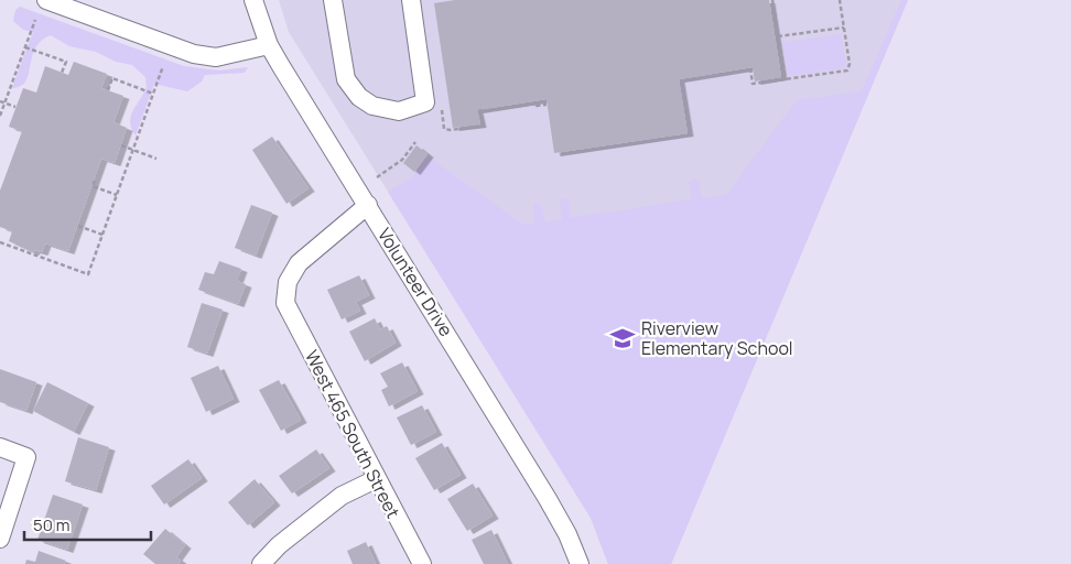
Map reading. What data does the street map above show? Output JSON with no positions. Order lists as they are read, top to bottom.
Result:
{
  "streets": {
    "street": ["Volunteer Drive", "West 465 South Street"]
  },
  "crossings": [
    ["Volunteer Drive", "West 465 South Street"]
  ],
  "places": {
    "school or university": ["Riverview Elementary School"]
  },
  "scale_bar": "50 m"
}
